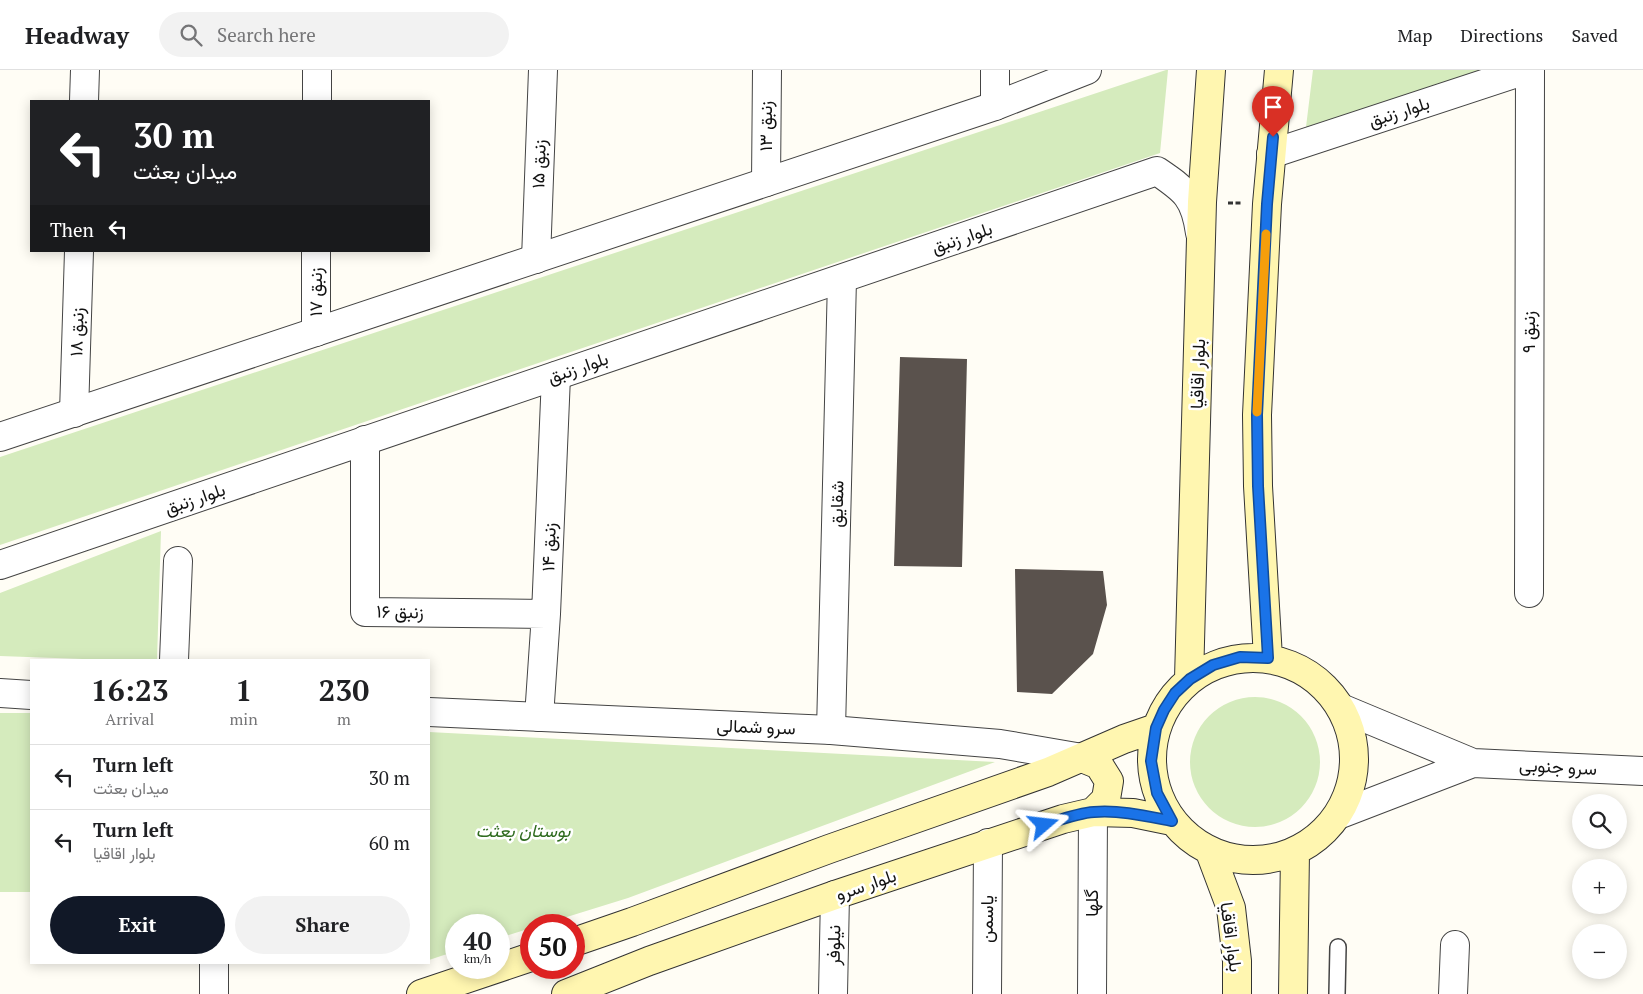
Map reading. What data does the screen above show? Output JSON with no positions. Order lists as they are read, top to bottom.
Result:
{
  "streets": {
    "main road": ["بلوار اقاقیا", "بلوار سرو"],
    "street": [
      "بلوار زنبق",
      "زنبق ۱۳",
      "زنبق ۱۵",
      "زنبق ۱۷",
      "زنبق ۱۸",
      "زنبق ۹",
      "شقایق",
      "زنبق ۱۴",
      "زنبق ۱۶",
      "سرو شمالی",
      "سرو جنوبی",
      "گلها",
      "یاسمن",
      "نیلوفر"
    ]
  },
  "crossings": [
    ["بلوار زنبق", "زنبق ۹"],
    ["بلوار زنبق", "بلوار اقاقیا"],
    ["بلوار زنبق", "شقایق"],
    ["بلوار زنبق", "زنبق ۱۴"],
    ["بلوار زنبق", "زنبق ۱۶"],
    ["شقایق", "سرو شمالی"],
    ["زنبق ۱۴", "زنبق ۱۶"],
    ["زنبق ۱۴", "سرو شمالی"],
    ["بلوار سرو", "گلها"],
    ["بلوار سرو", "یاسمن"],
    ["بلوار سرو", "نیلوفر"]
  ],
  "parks": ["بوستان بعثت"],
  "page": {
    "header": "Headway",
    "search": "Search here",
    "nav": ["Map", "Directions", "Saved"],
    "turn": ["30 m", "میدان بعثت"],
    "then": "Then",
    "eta": [
      "16:23",
      "Arrival",
      "1",
      "min",
      "230",
      "m"
    ],
    "list": [
      {
        "name": "Turn left",
        "note": "میدان بعثت",
        "value": "30 m"
      },
      {
        "name": "Turn left",
        "note": "بلوار اقاقیا",
        "value": "60 m"
      }
    ],
    "map_buttons": ["+", "−"],
    "buttons": ["Exit", "Share"],
    "speed": "40 km/h",
    "limit": "50"
  }
}
